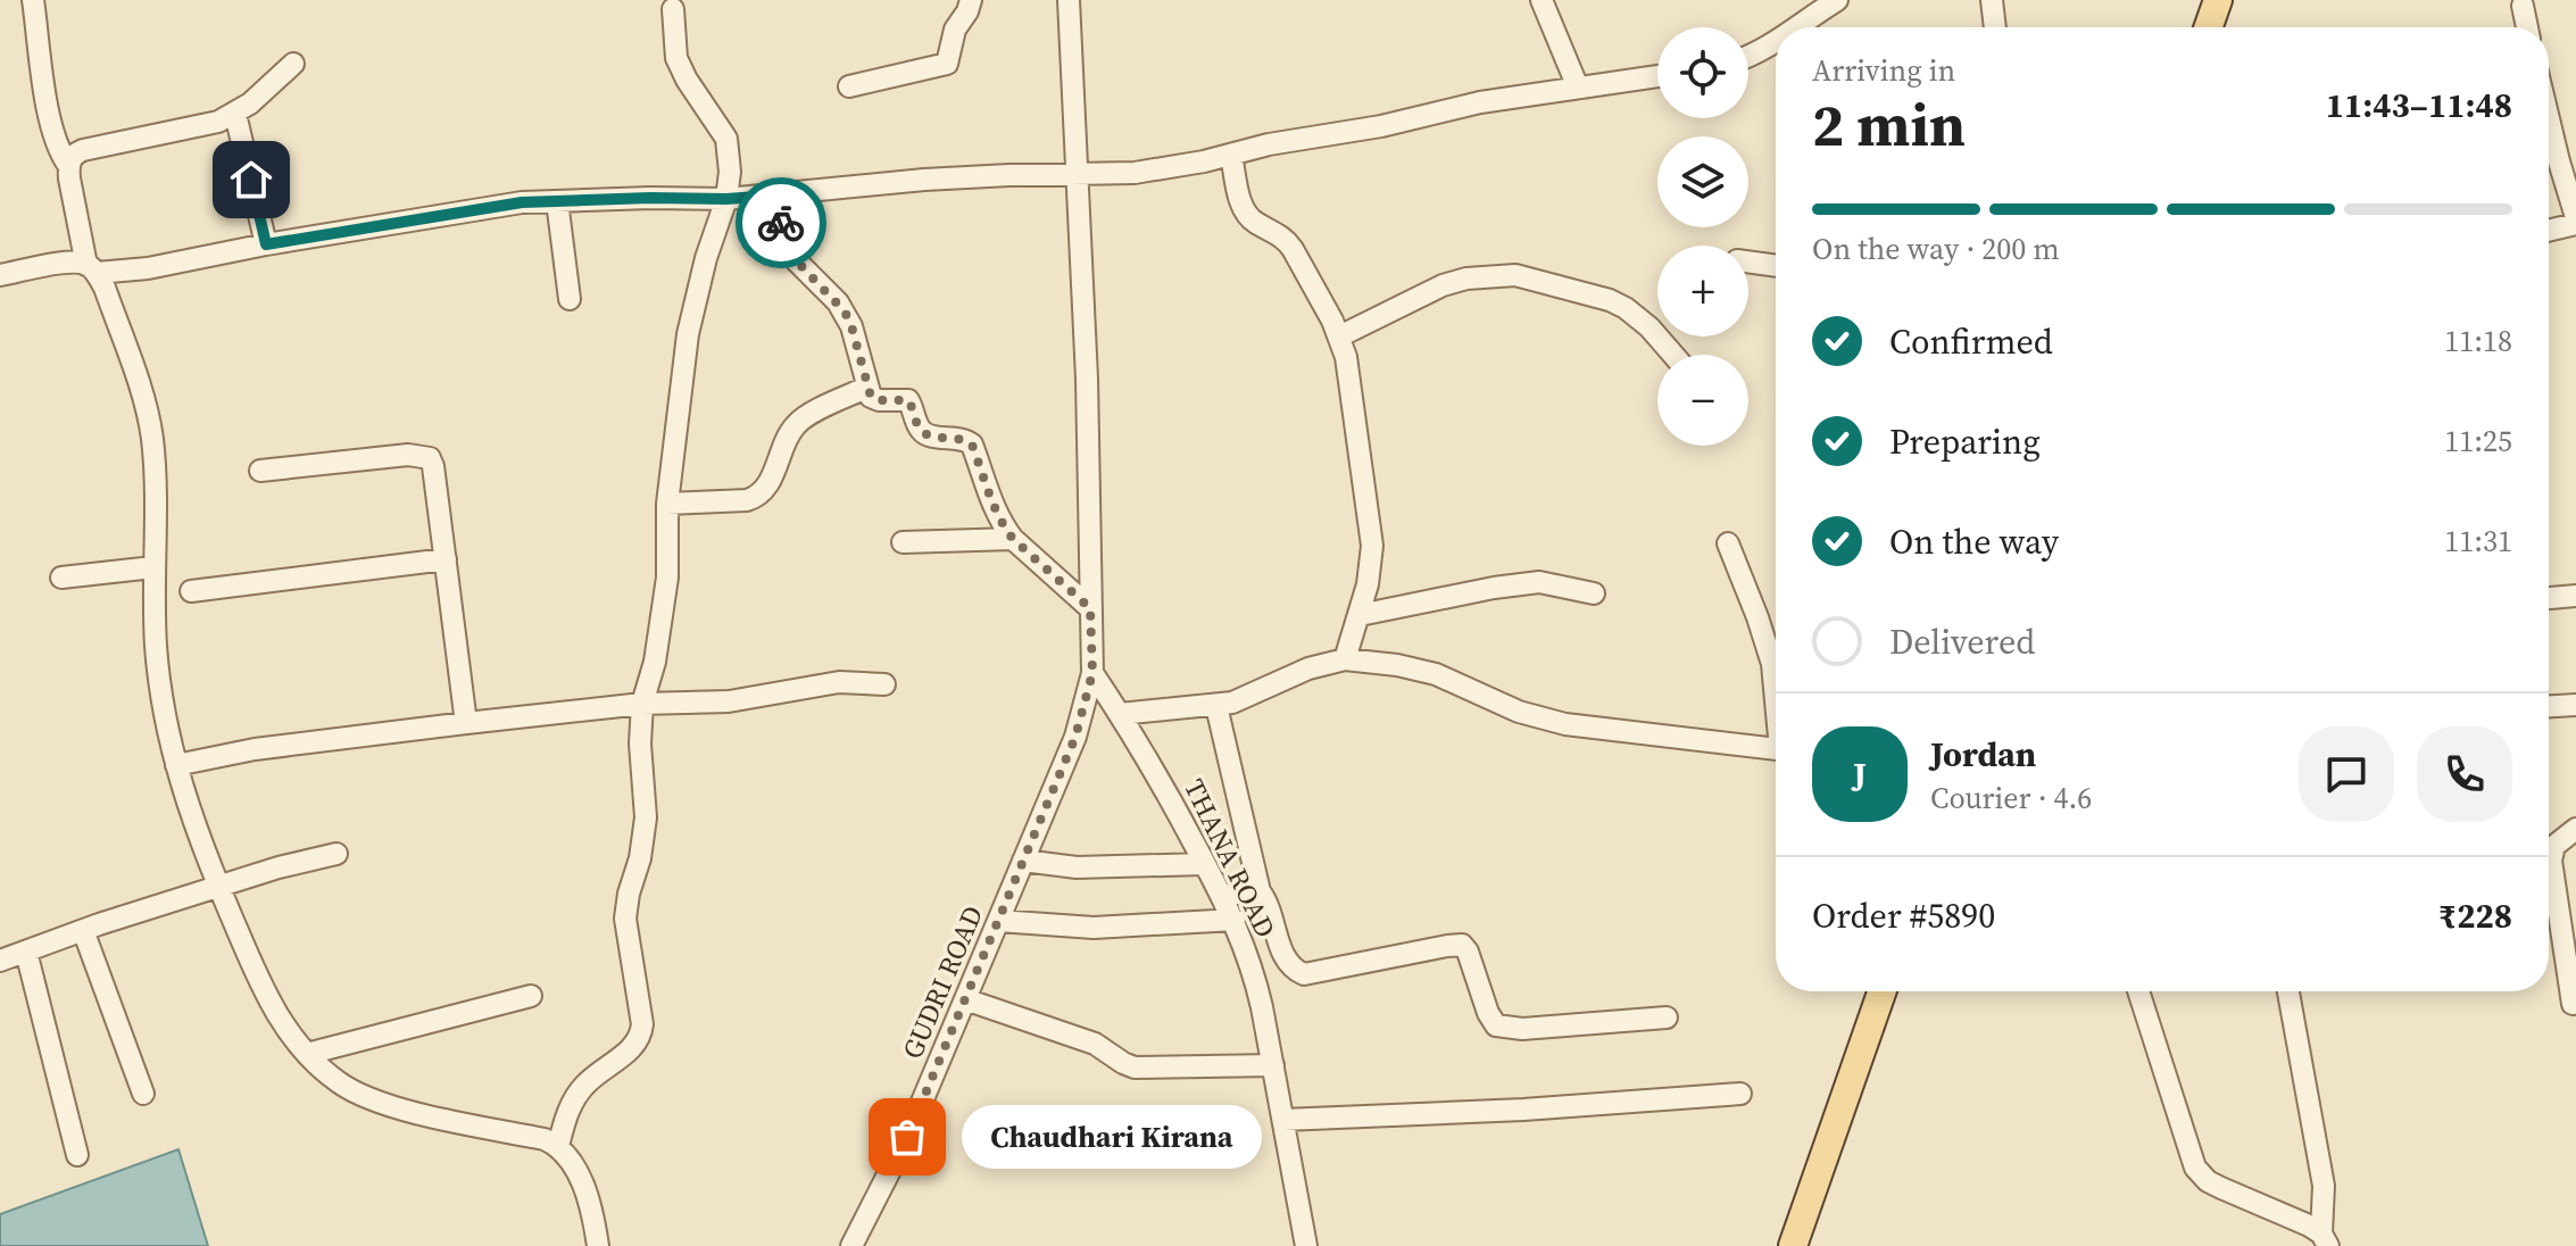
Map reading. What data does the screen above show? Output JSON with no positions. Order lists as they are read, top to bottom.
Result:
{
  "streets": {
    "street": ["THANA ROAD", "GUDRI ROAD"]
  },
  "crossings": [
    ["THANA ROAD", "GUDRI ROAD"]
  ],
  "places": ["Chaudhari Kirana"],
  "page": {
    "map_buttons": ["+", "−"],
    "heading": ["2 min", "Arriving in", "11:43–11:48"],
    "panel": [
      "Jordan",
      "Courier · 4.6",
      "Order #5890",
      "₹228"
    ],
    "bar": "On the way · 200 m",
    "list": [
      ["Confirmed", "11:18"],
      ["Preparing", "11:25"],
      ["On the way", "11:31"],
      "Delivered"
    ],
    "round": "J",
    "bubble": "Chaudhari Kirana"
  }
}
